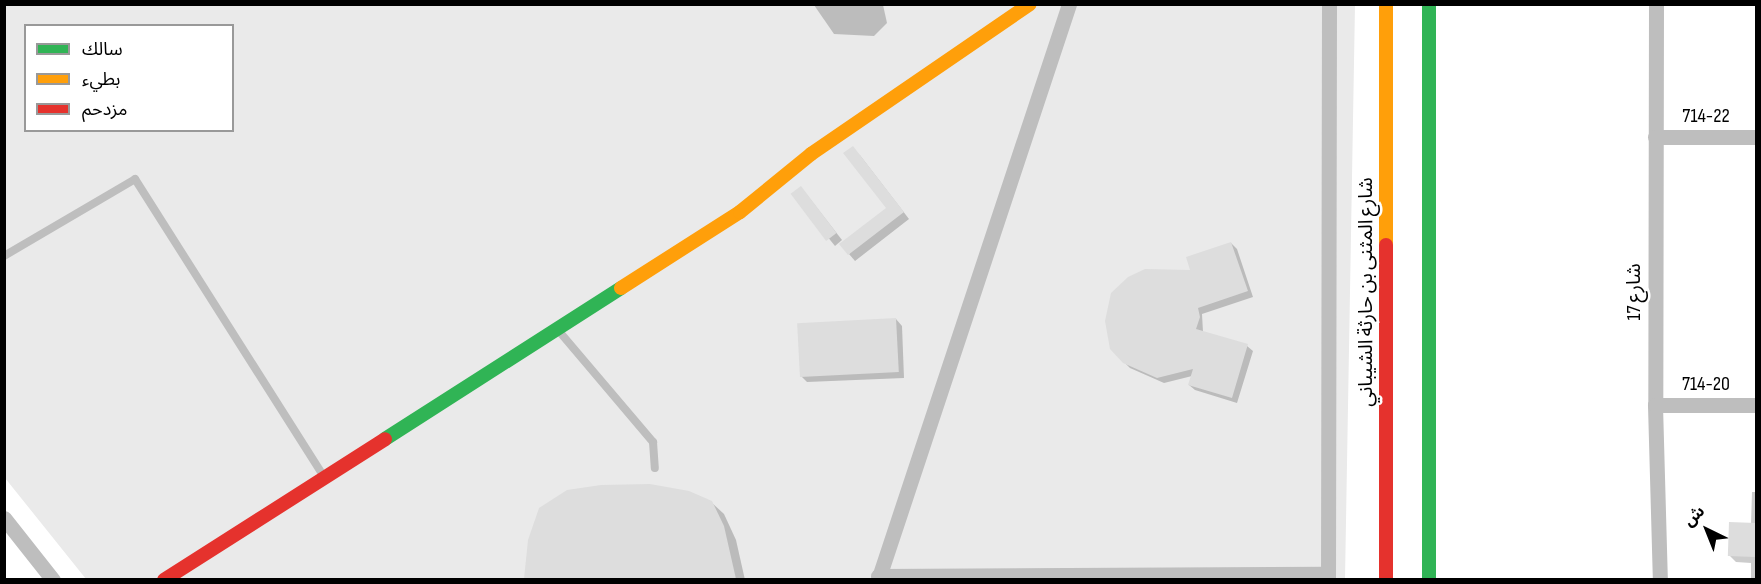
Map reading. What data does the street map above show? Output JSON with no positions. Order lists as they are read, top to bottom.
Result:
{
  "streets": {
    "main road": ["شارع المثنى بن حارثة الشيباني"],
    "street": ["714-22", "شارع 17", "714-20"]
  },
  "crossings": [
    ["714-22", "شارع 17"],
    ["شارع 17", "714-20"]
  ],
  "legend": ["سالك", "بطيء", "مزدحم"],
  "north": "top left"
}
